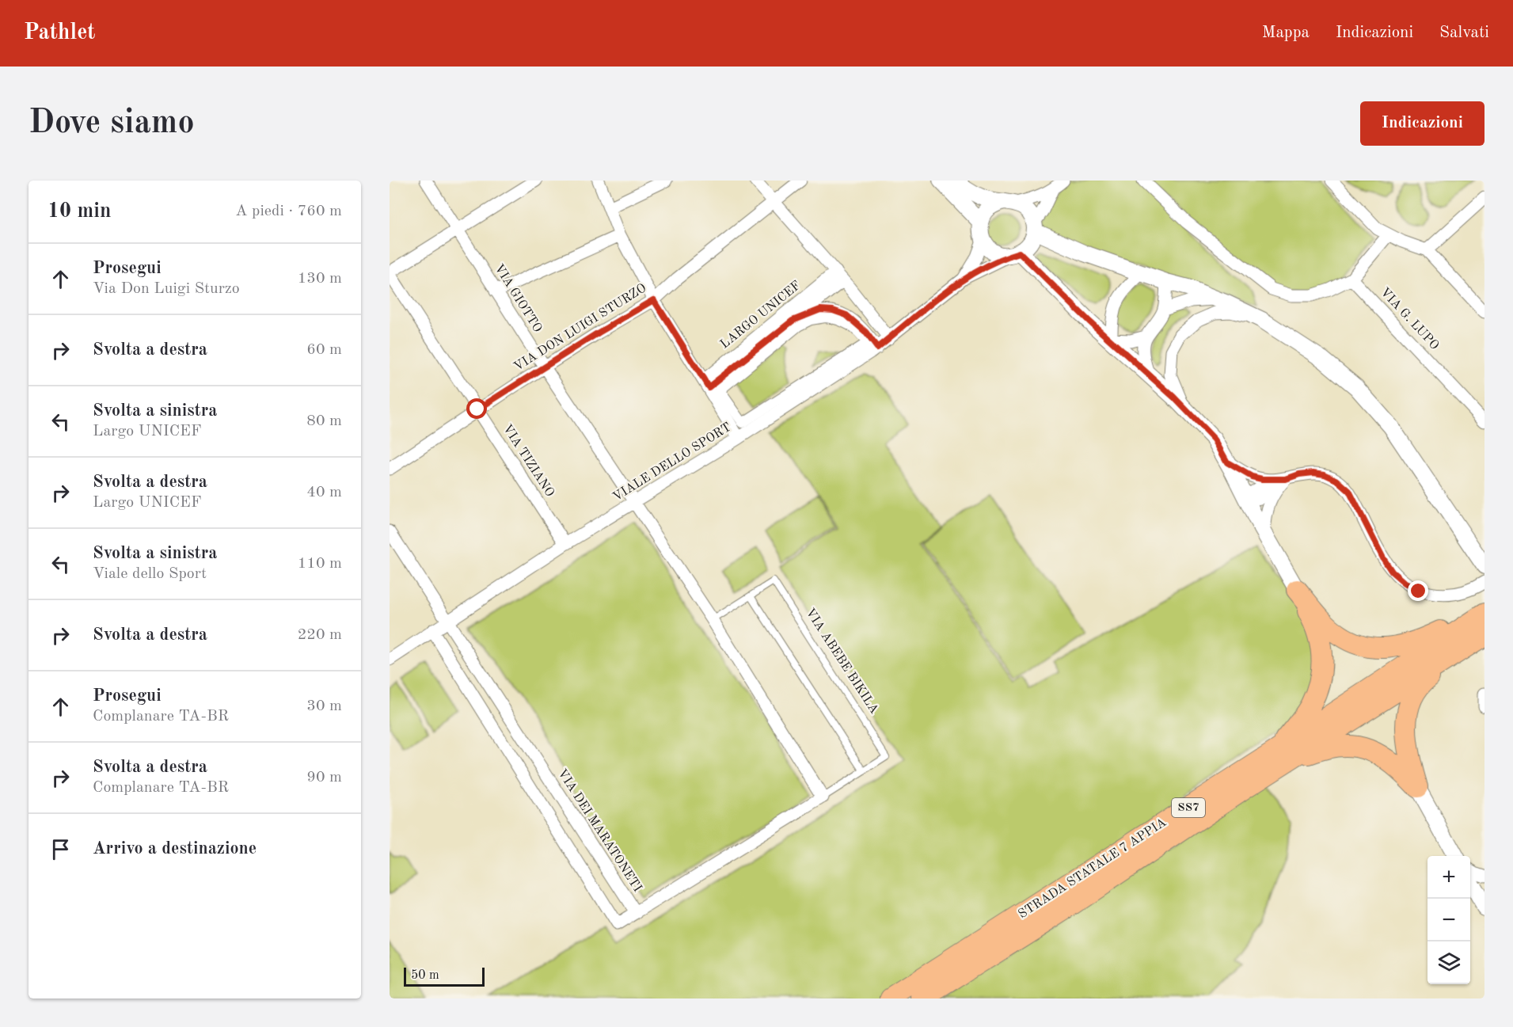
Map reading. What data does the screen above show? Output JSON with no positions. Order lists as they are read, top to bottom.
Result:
{
  "streets": {
    "highway": ["SS7", "STRADA STATALE 7 APPIA"],
    "street": [
      "VIA GIOTTO",
      "LARGO UNICEF",
      "VIA G. LUPO",
      "VIA DON LUIGI STURZO",
      "VIA TIZIANO",
      "VIALE DELLO SPORT",
      "VIA ABEBE BIKILA",
      "VIA DEI MARATONETI"
    ]
  },
  "crossings": [
    ["VIA GIOTTO", "VIA DON LUIGI STURZO"],
    ["VIA GIOTTO", "VIALE DELLO SPORT"],
    ["LARGO UNICEF", "VIALE DELLO SPORT"],
    ["VIA DON LUIGI STURZO", "VIA TIZIANO"],
    ["VIA TIZIANO", "VIALE DELLO SPORT"],
    ["VIALE DELLO SPORT", "VIA DEI MARATONETI"],
    ["VIA ABEBE BIKILA", "VIA DEI MARATONETI"]
  ],
  "scale_bar": "50 m",
  "page": {
    "header": "Pathlet",
    "nav": ["Mappa", "Indicazioni", "Salvati"],
    "buttons": "Indicazioni",
    "title": "Dove siamo",
    "heading": ["10 min", "A piedi · 760 m"],
    "list": [
      ["Prosegui", "Via Don Luigi Sturzo", "130 m"],
      ["Svolta a destra", "60 m"],
      ["Svolta a sinistra", "Largo UNICEF", "80 m"],
      ["Svolta a destra", "Largo UNICEF", "40 m"],
      ["Svolta a sinistra", "Viale dello Sport", "110 m"],
      ["Svolta a destra", "220 m"],
      ["Prosegui", "Complanare TA-BR", "30 m"],
      ["Svolta a destra", "Complanare TA-BR", "90 m"],
      "Arrivo a destinazione"
    ],
    "map_buttons": ["+", "−"],
    "scale": "50 m"
  }
}
